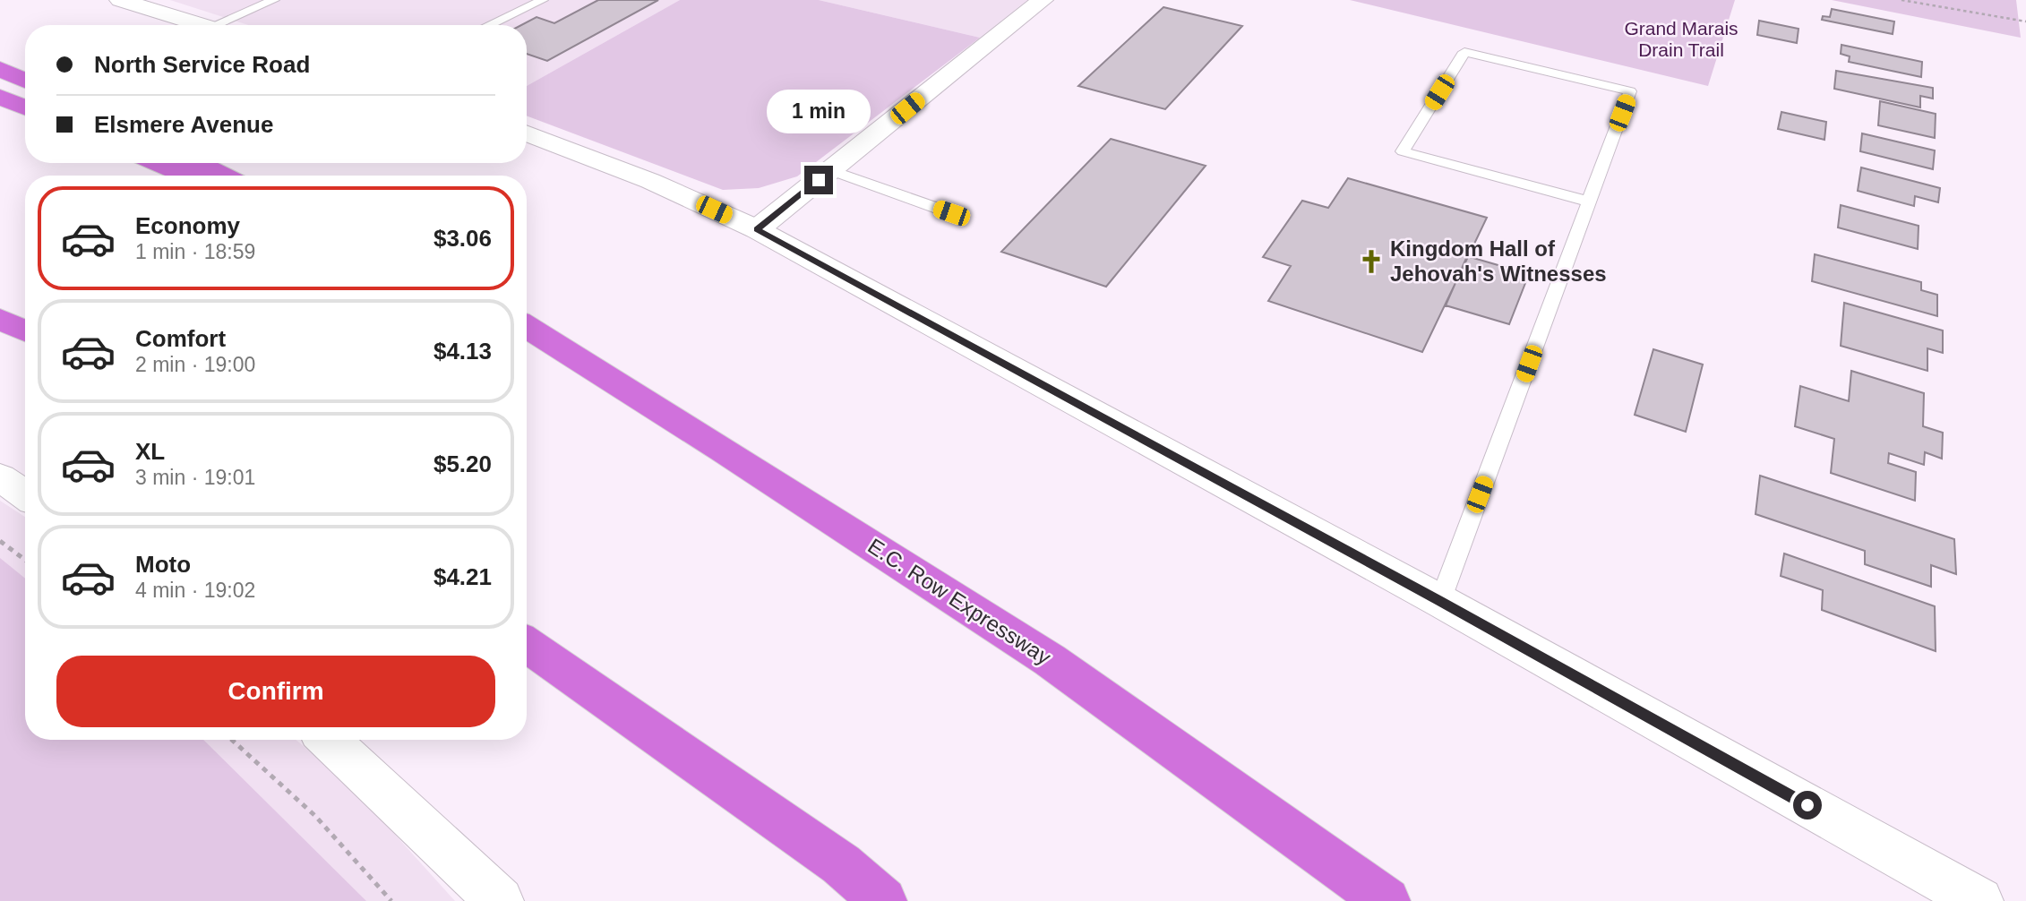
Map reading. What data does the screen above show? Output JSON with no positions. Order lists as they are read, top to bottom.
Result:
{
  "streets": {
    "highway": ["E.C. Row Expressway"]
  },
  "parks": ["Grand Marais Drain Trail"],
  "places": {
    "church": ["Kingdom Hall of Jehovah's Witnesses"]
  },
  "page": {
    "banner": ["North Service Road", "Elsmere Avenue"],
    "bubble": "1 min",
    "list": [
      {
        "name": "Economy",
        "note": "1 min · 18:59",
        "value": "$3.06"
      },
      {
        "name": "Comfort",
        "note": "2 min · 19:00",
        "value": "$4.13"
      },
      {
        "name": "XL",
        "note": "3 min · 19:01",
        "value": "$5.20"
      },
      {
        "name": "Moto",
        "note": "4 min · 19:02",
        "value": "$4.21"
      }
    ],
    "buttons": "Confirm"
  }
}
